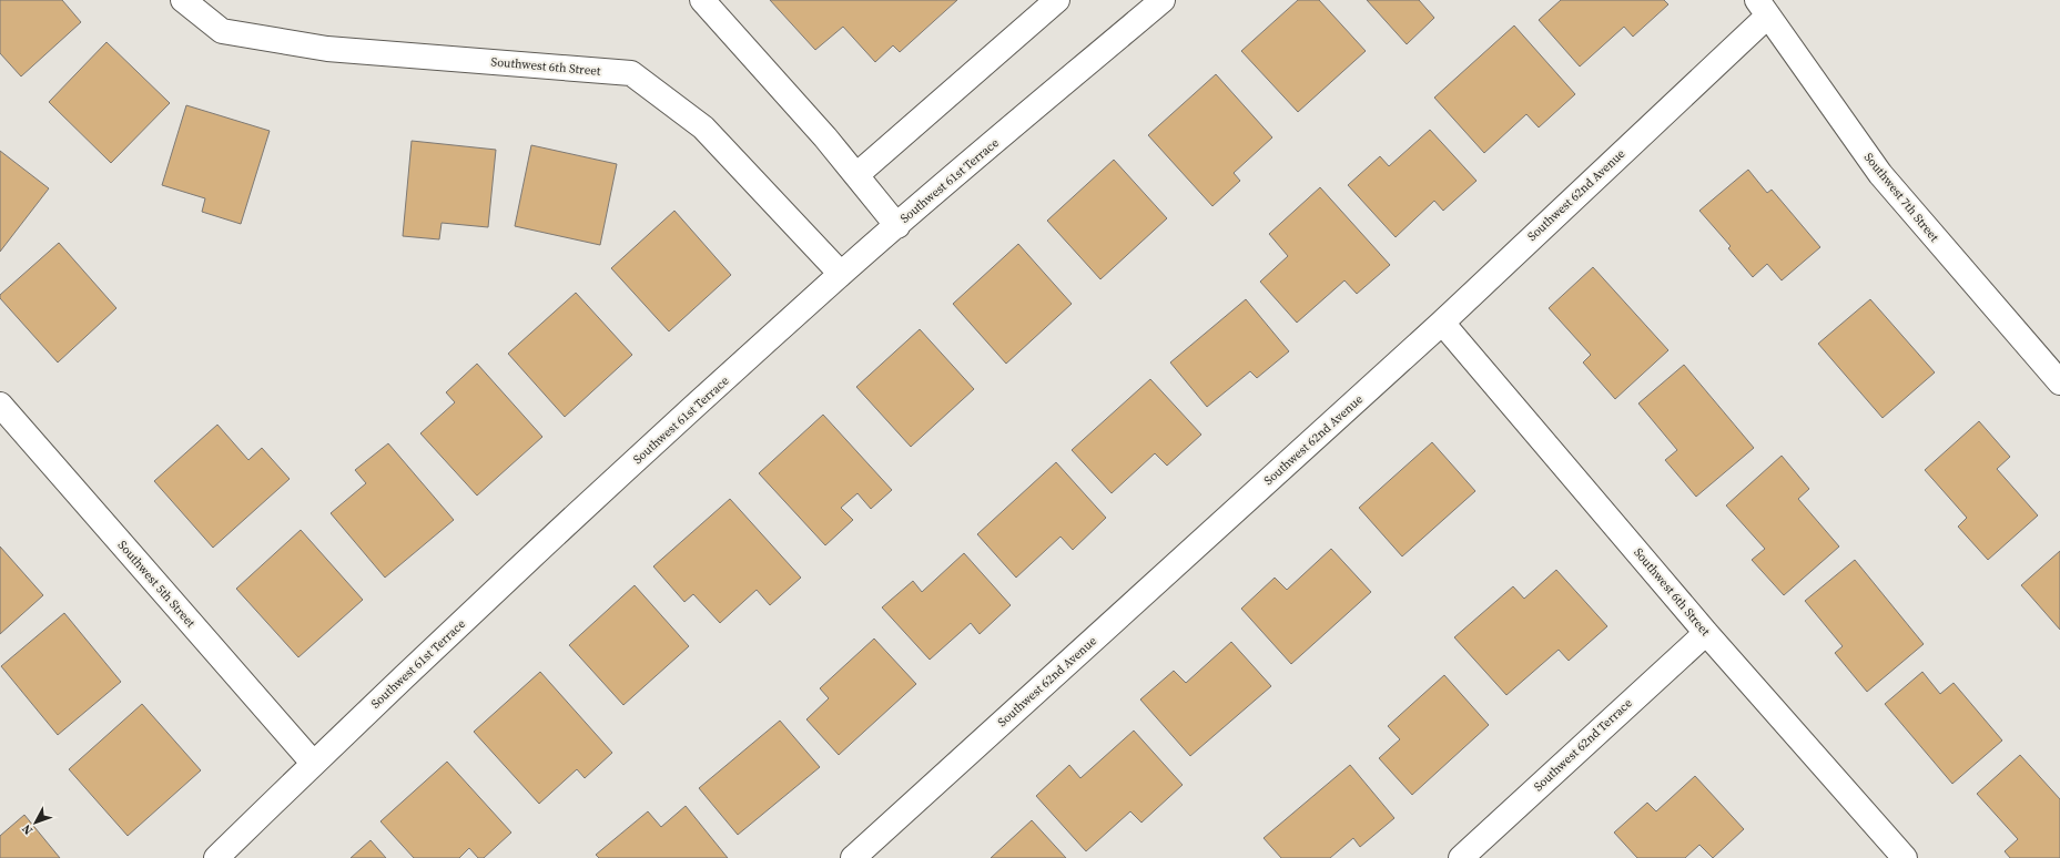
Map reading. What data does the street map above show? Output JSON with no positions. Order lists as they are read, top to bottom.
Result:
{
  "streets": {
    "street": [
      "Southwest 6th Street",
      "Southwest 61st Terrace",
      "Southwest 62nd Avenue",
      "Southwest 7th Street",
      "Southwest 5th Street",
      "Southwest 62nd Terrace"
    ]
  },
  "crossings": [
    ["Southwest 6th Street", "Southwest 61st Terrace"],
    ["Southwest 6th Street", "Southwest 62nd Avenue"],
    ["Southwest 6th Street", "Southwest 62nd Terrace"],
    ["Southwest 61st Terrace", "Southwest 5th Street"],
    ["Southwest 62nd Avenue", "Southwest 7th Street"]
  ],
  "north": "bottom left"
}
